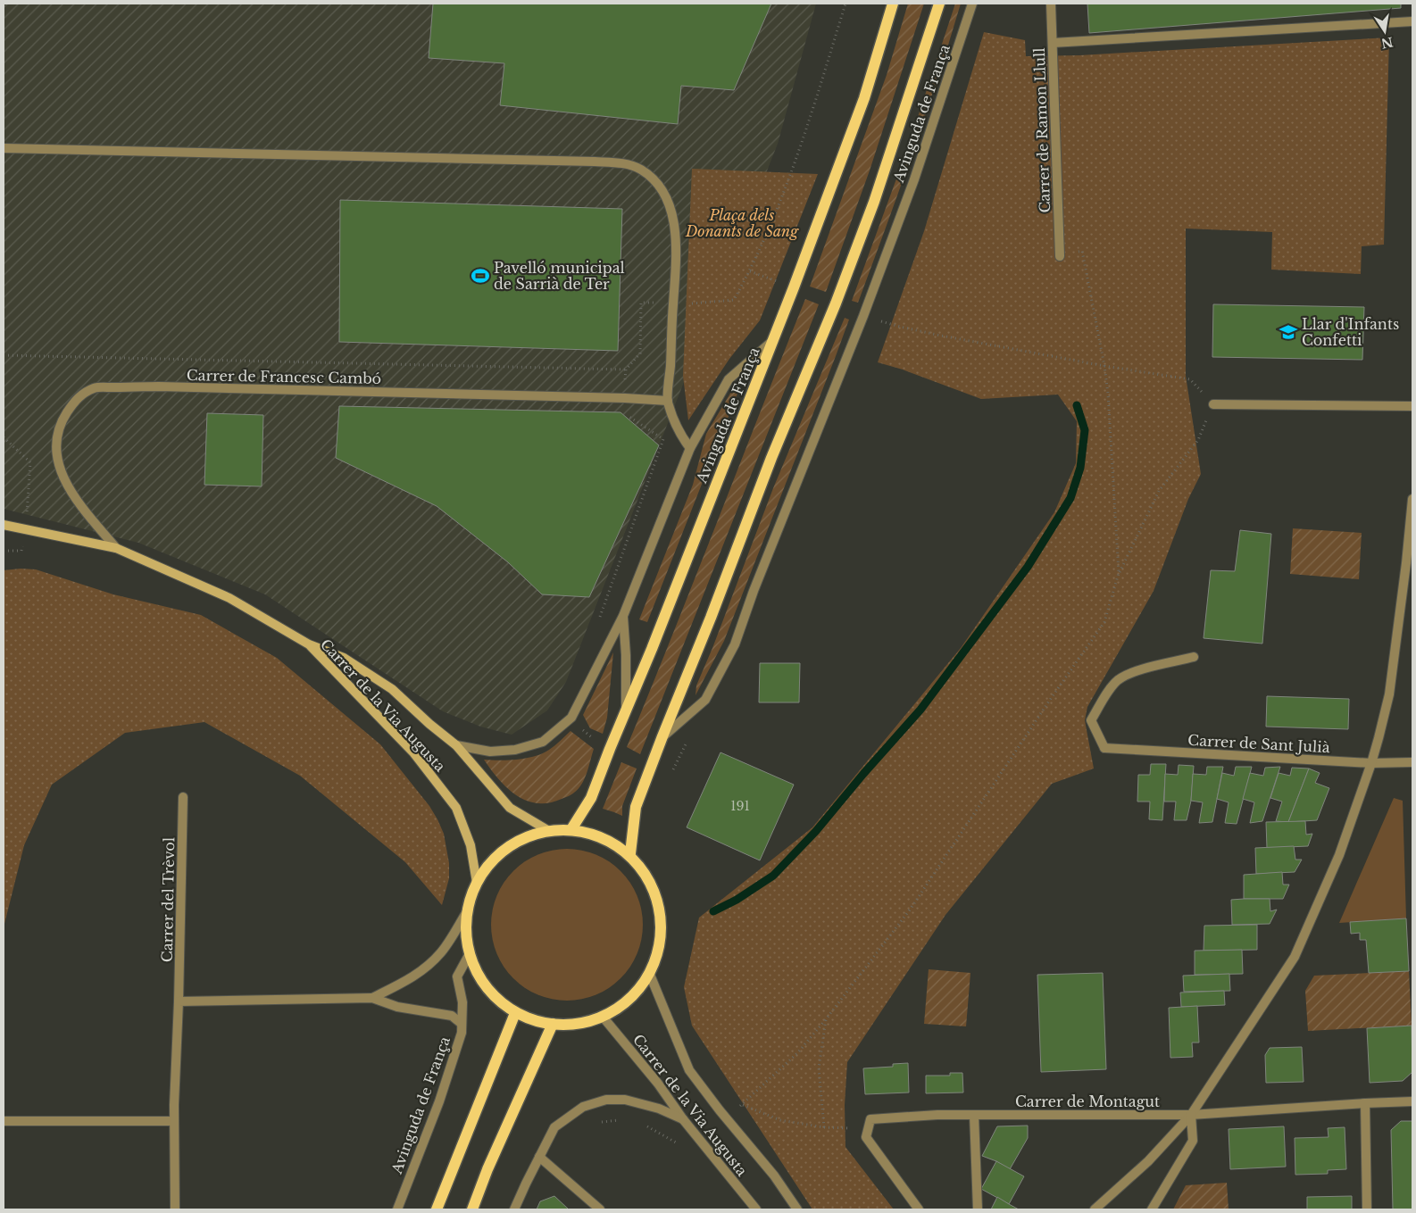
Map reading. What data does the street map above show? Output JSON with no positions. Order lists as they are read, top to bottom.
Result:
{
  "streets": {
    "main road": ["Avinguda de França"],
    "street": [
      "Carrer de Ramon Llull",
      "Carrer de Francesc Cambó",
      "Carrer de la Via Augusta",
      "Carrer de Sant Julià",
      "Carrer del Trèvol",
      "Carrer de Montagut"
    ]
  },
  "crossings": [
    ["Carrer de Francesc Cambó", "Carrer de la Via Augusta"]
  ],
  "parks": ["Plaça dels Donants de Sang"],
  "places": {
    "sports": ["Pavelló municipal de Sarrià de Ter"],
    "school or university": ["Llar d'Infants Confetti"]
  },
  "house_numbers": ["191"],
  "north": "bottom"
}
